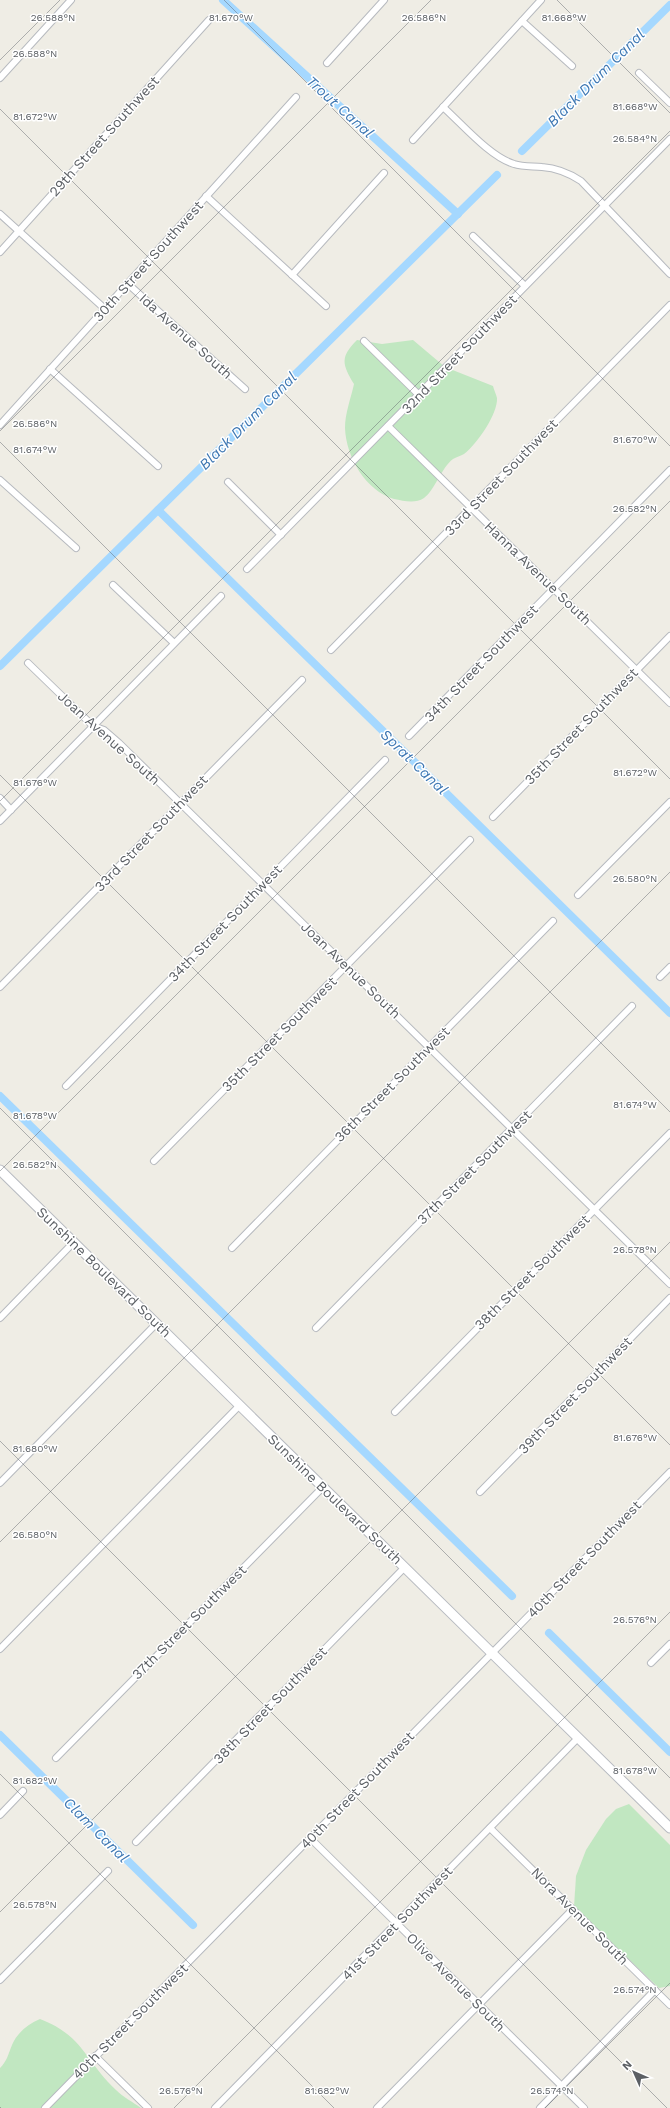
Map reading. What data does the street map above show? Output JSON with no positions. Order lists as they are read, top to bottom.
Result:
{
  "streets": {
    "street": [
      "29th Street Southwest",
      "30th Street Southwest",
      "Ida Avenue South",
      "32nd Street Southwest",
      "33rd Street Southwest",
      "Hanna Avenue South",
      "34th Street Southwest",
      "35th Street Southwest",
      "Joan Avenue South",
      "36th Street Southwest",
      "37th Street Southwest",
      "Sunshine Boulevard South",
      "38th Street Southwest",
      "39th Street Southwest",
      "40th Street Southwest",
      "Nora Avenue South",
      "41st Street Southwest",
      "Olive Avenue South"
    ]
  },
  "crossings": [
    ["30th Street Southwest", "Ida Avenue South"],
    ["32nd Street Southwest", "Hanna Avenue South"],
    ["33rd Street Southwest", "Hanna Avenue South"],
    ["33rd Street Southwest", "Joan Avenue South"],
    ["Hanna Avenue South", "34th Street Southwest"],
    ["Hanna Avenue South", "35th Street Southwest"],
    ["34th Street Southwest", "Joan Avenue South"],
    ["35th Street Southwest", "Joan Avenue South"],
    ["Joan Avenue South", "36th Street Southwest"],
    ["Joan Avenue South", "37th Street Southwest"],
    ["Joan Avenue South", "38th Street Southwest"],
    ["37th Street Southwest", "Sunshine Boulevard South"],
    ["Sunshine Boulevard South", "38th Street Southwest"],
    ["Sunshine Boulevard South", "40th Street Southwest"],
    ["Sunshine Boulevard South", "41st Street Southwest"],
    ["40th Street Southwest", "Olive Avenue South"],
    ["Nora Avenue South", "41st Street Southwest"],
    ["41st Street Southwest", "Olive Avenue South"]
  ],
  "water": [
    "Black Drum Canal",
    "Trout Canal",
    "Sprat Canal",
    "Clam Canal"
  ],
  "north": "top left",
  "coordinates": [
    "81.670°W",
    "26.588°N",
    "26.586°N",
    "81.668°W",
    "81.672°W",
    "26.584°N",
    "81.674°W",
    "26.582°N",
    "81.676°W",
    "26.580°N",
    "81.678°W",
    "26.578°N",
    "81.680°W",
    "26.576°N",
    "81.682°W",
    "26.574°N"
  ]
}
